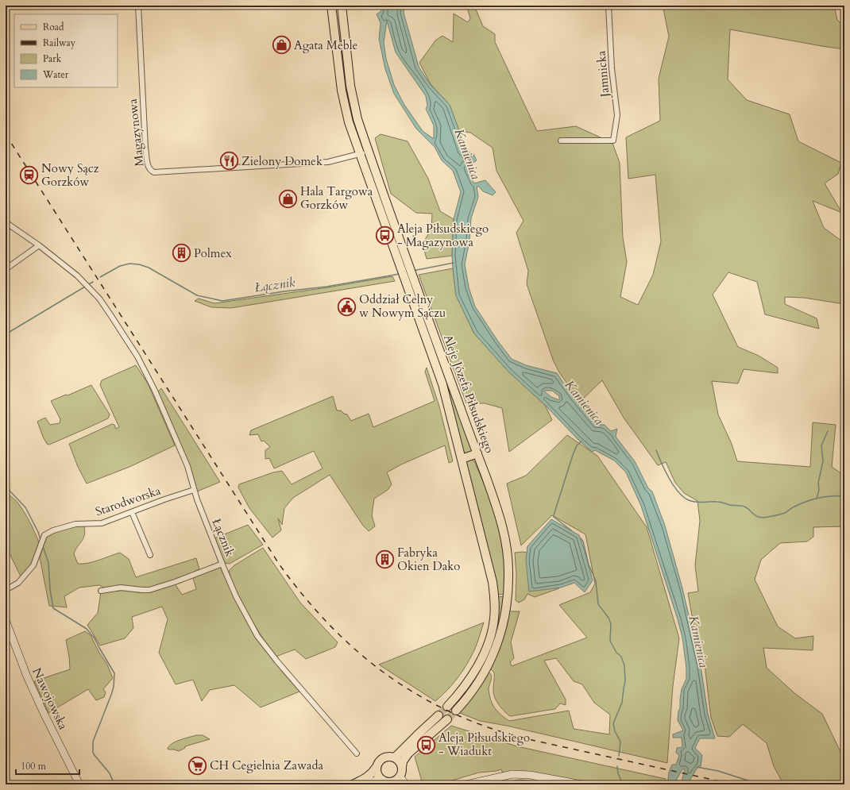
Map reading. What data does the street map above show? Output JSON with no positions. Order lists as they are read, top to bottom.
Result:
{
  "streets": {
    "main road": ["Aleje Józefa Piłsudskiego"],
    "street": [
      "Jamnicka",
      "Magazynowa",
      "Starodworska",
      "Łącznik",
      "Nawojowska"
    ]
  },
  "crossings": [
    ["Magazynowa", "Aleje Józefa Piłsudskiego"],
    ["Starodworska", "Łącznik"]
  ],
  "water": ["Kamienica", "Łącznik"],
  "places": {
    "shop": ["Agata Meble", "Hala Targowa Gorzków"],
    "restaurant": ["Zielony Domek"],
    "station": ["Nowy Sącz Gorzków"],
    "bus stop": ["Aleja Piłsudskiego - Magazynowa", "Aleja Piłsudskiego - Wiadukt"],
    "building": ["Polmex", "Fabryka Okien Dako"],
    "public building": ["Oddział Celny w Nowym Sączu"],
    "supermarket": ["CH Cegielnia Zawada"]
  },
  "legend": [
    "Road",
    "Railway",
    "Park",
    "Water"
  ],
  "scale_bar": "100 m"
}
